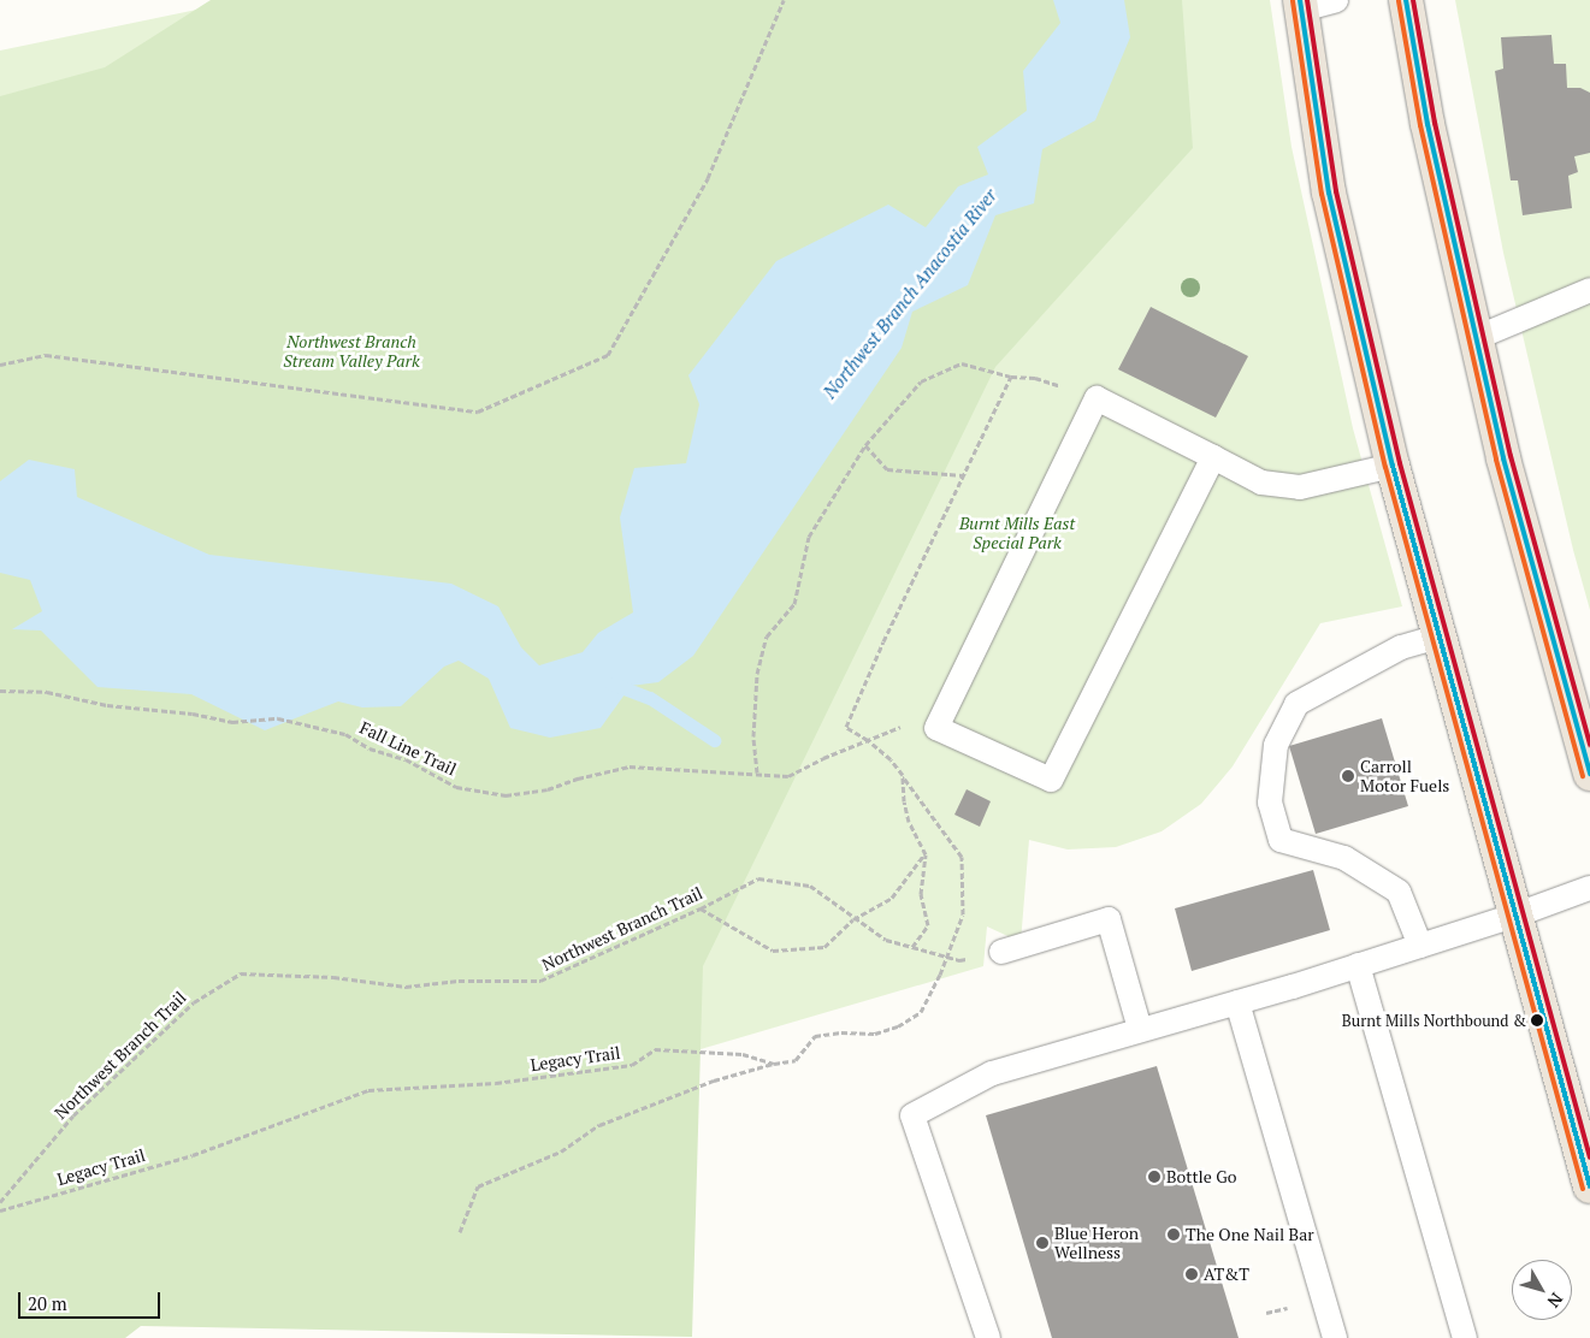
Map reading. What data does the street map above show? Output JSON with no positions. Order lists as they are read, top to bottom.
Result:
{
  "streets": {
    "path": ["Fall Line Trail", "Northwest Branch Trail", "Legacy Trail"]
  },
  "water": ["Northwest Branch Anacostia River"],
  "parks": ["Northwest Branch Stream Valley Park", "Burnt Mills East Special Park"],
  "places": [
    "Carroll Motor Fuels",
    "Burnt Mills Northbound &",
    "Bottle Go",
    "The One Nail Bar",
    "Blue Heron Wellness",
    "AT&T"
  ],
  "scale_bar": "20 m",
  "north": "bottom right"
}
